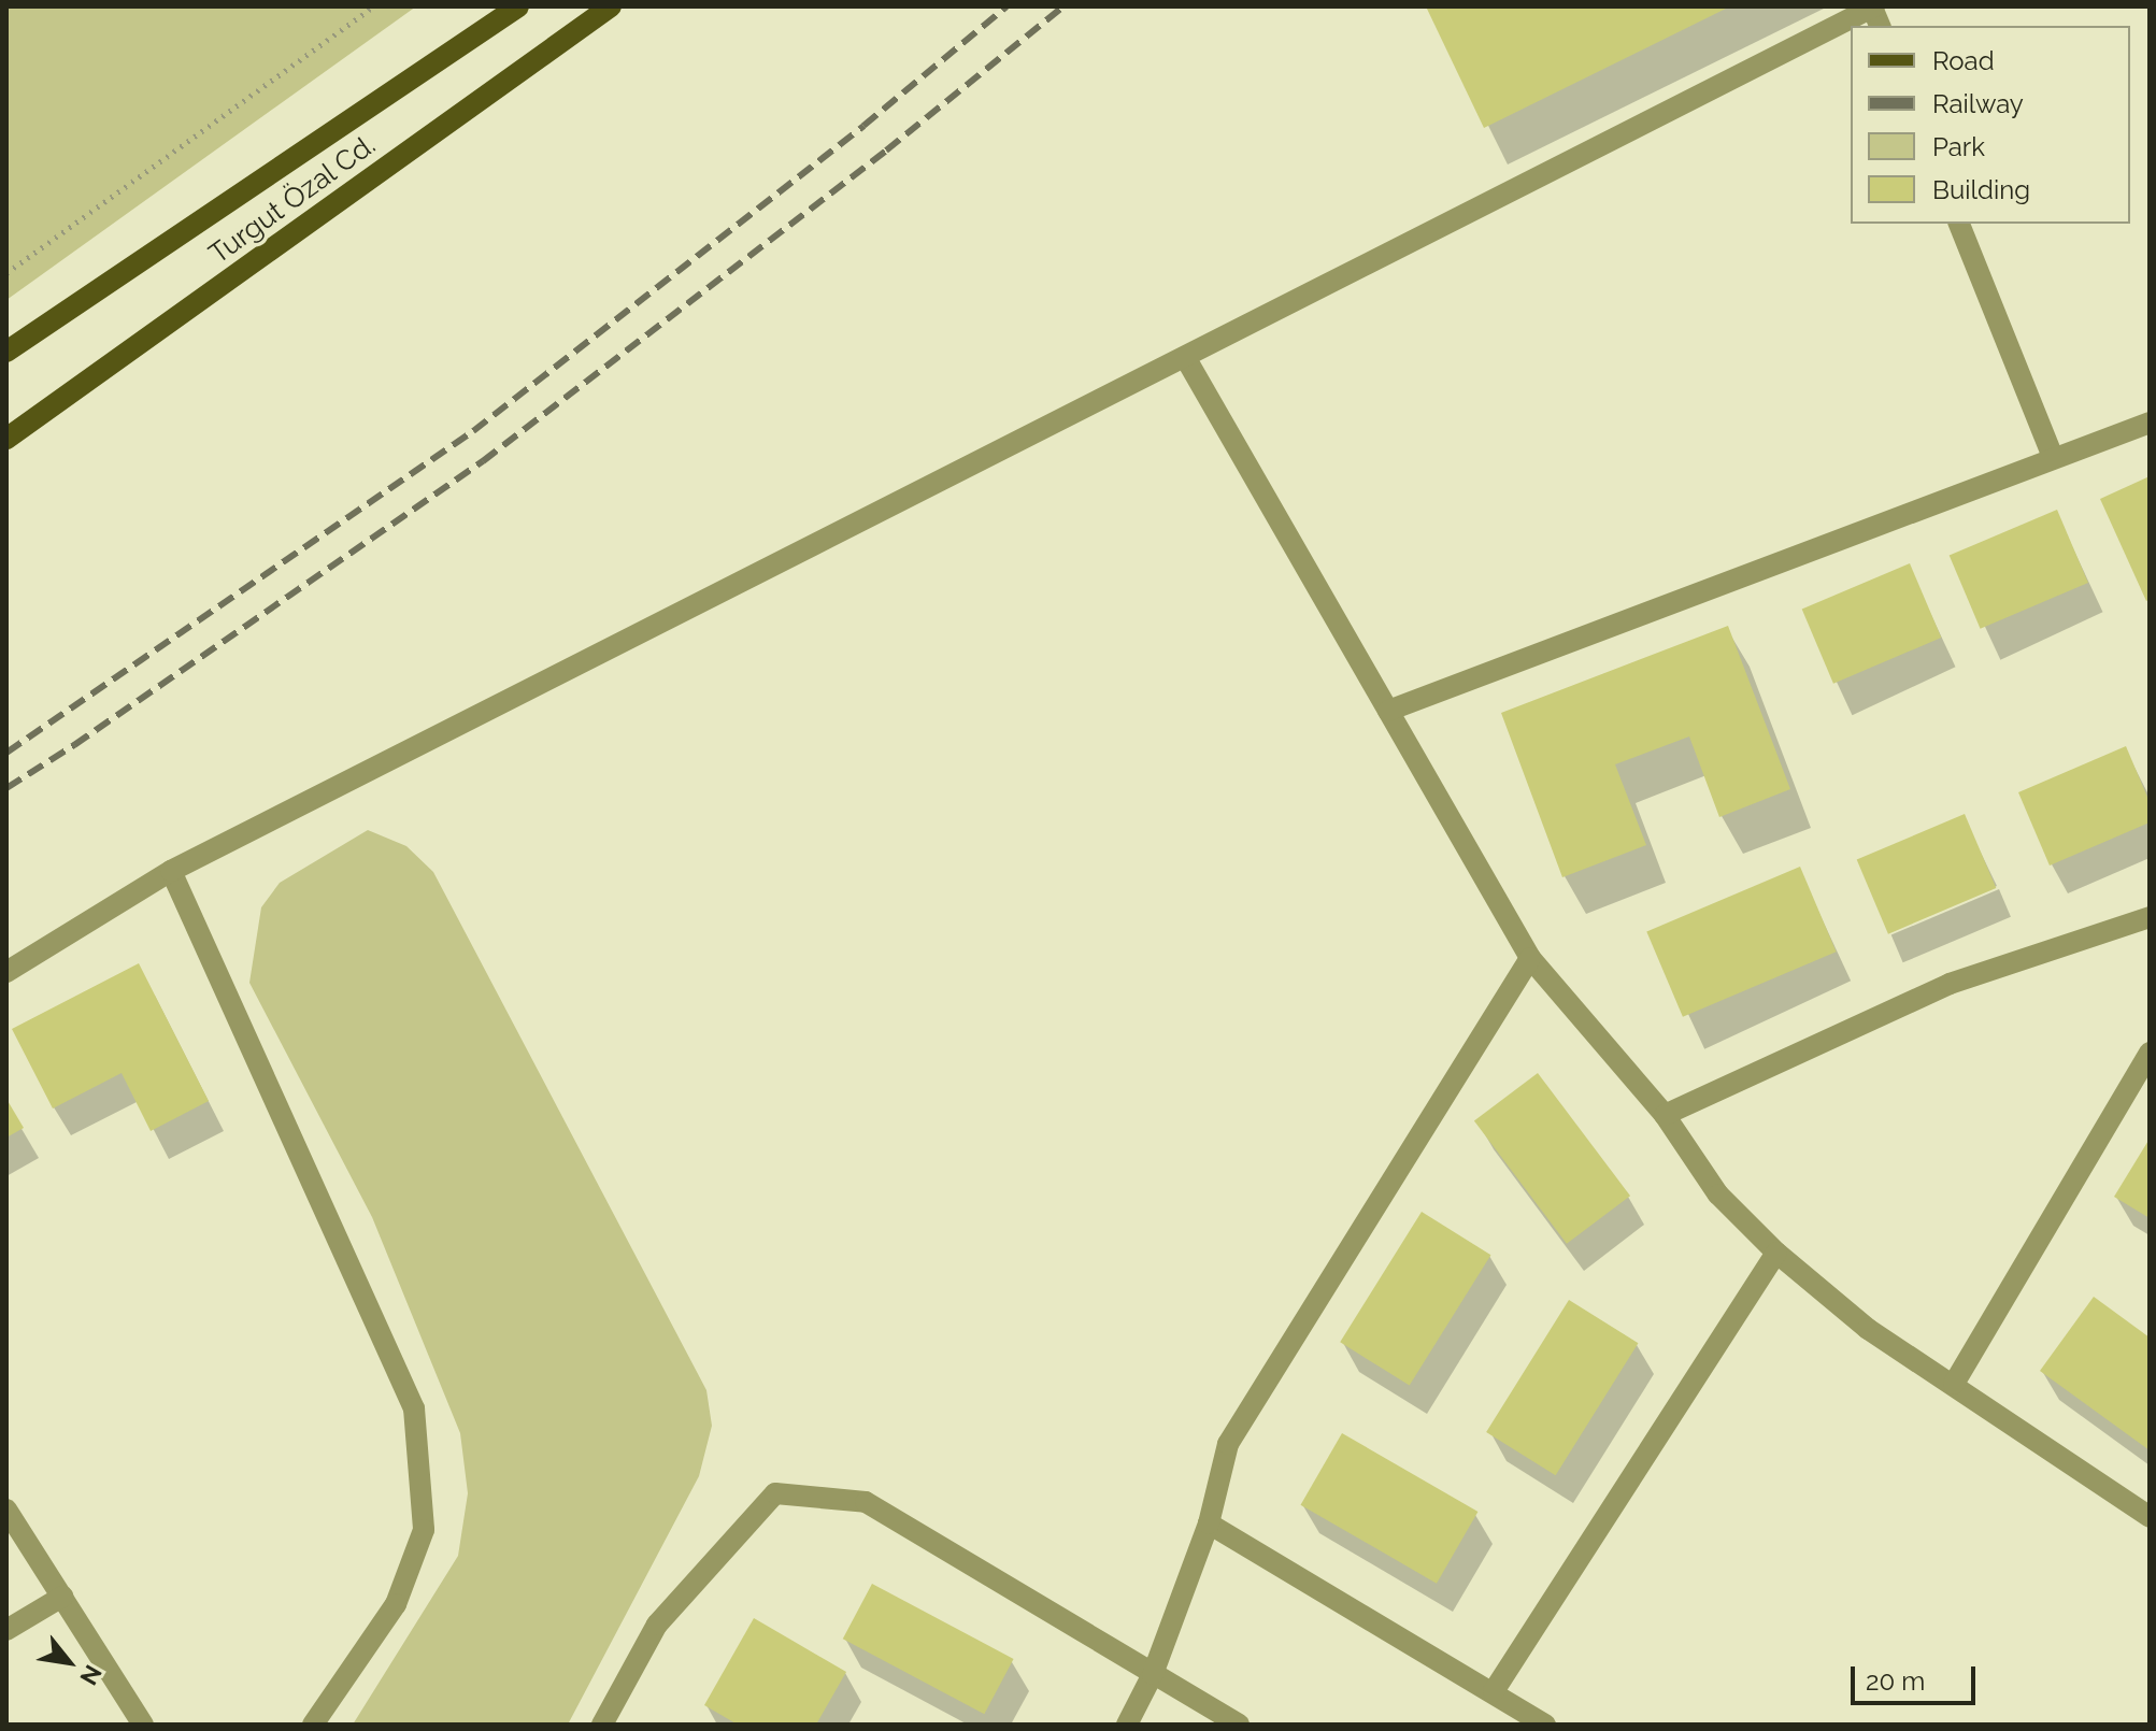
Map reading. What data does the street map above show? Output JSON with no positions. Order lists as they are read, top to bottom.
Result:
{
  "streets": {
    "main road": ["Turgut Özal Cd."]
  },
  "legend": [
    "Road",
    "Railway",
    "Park",
    "Building"
  ],
  "scale_bar": "20 m",
  "north": "bottom right"
}
